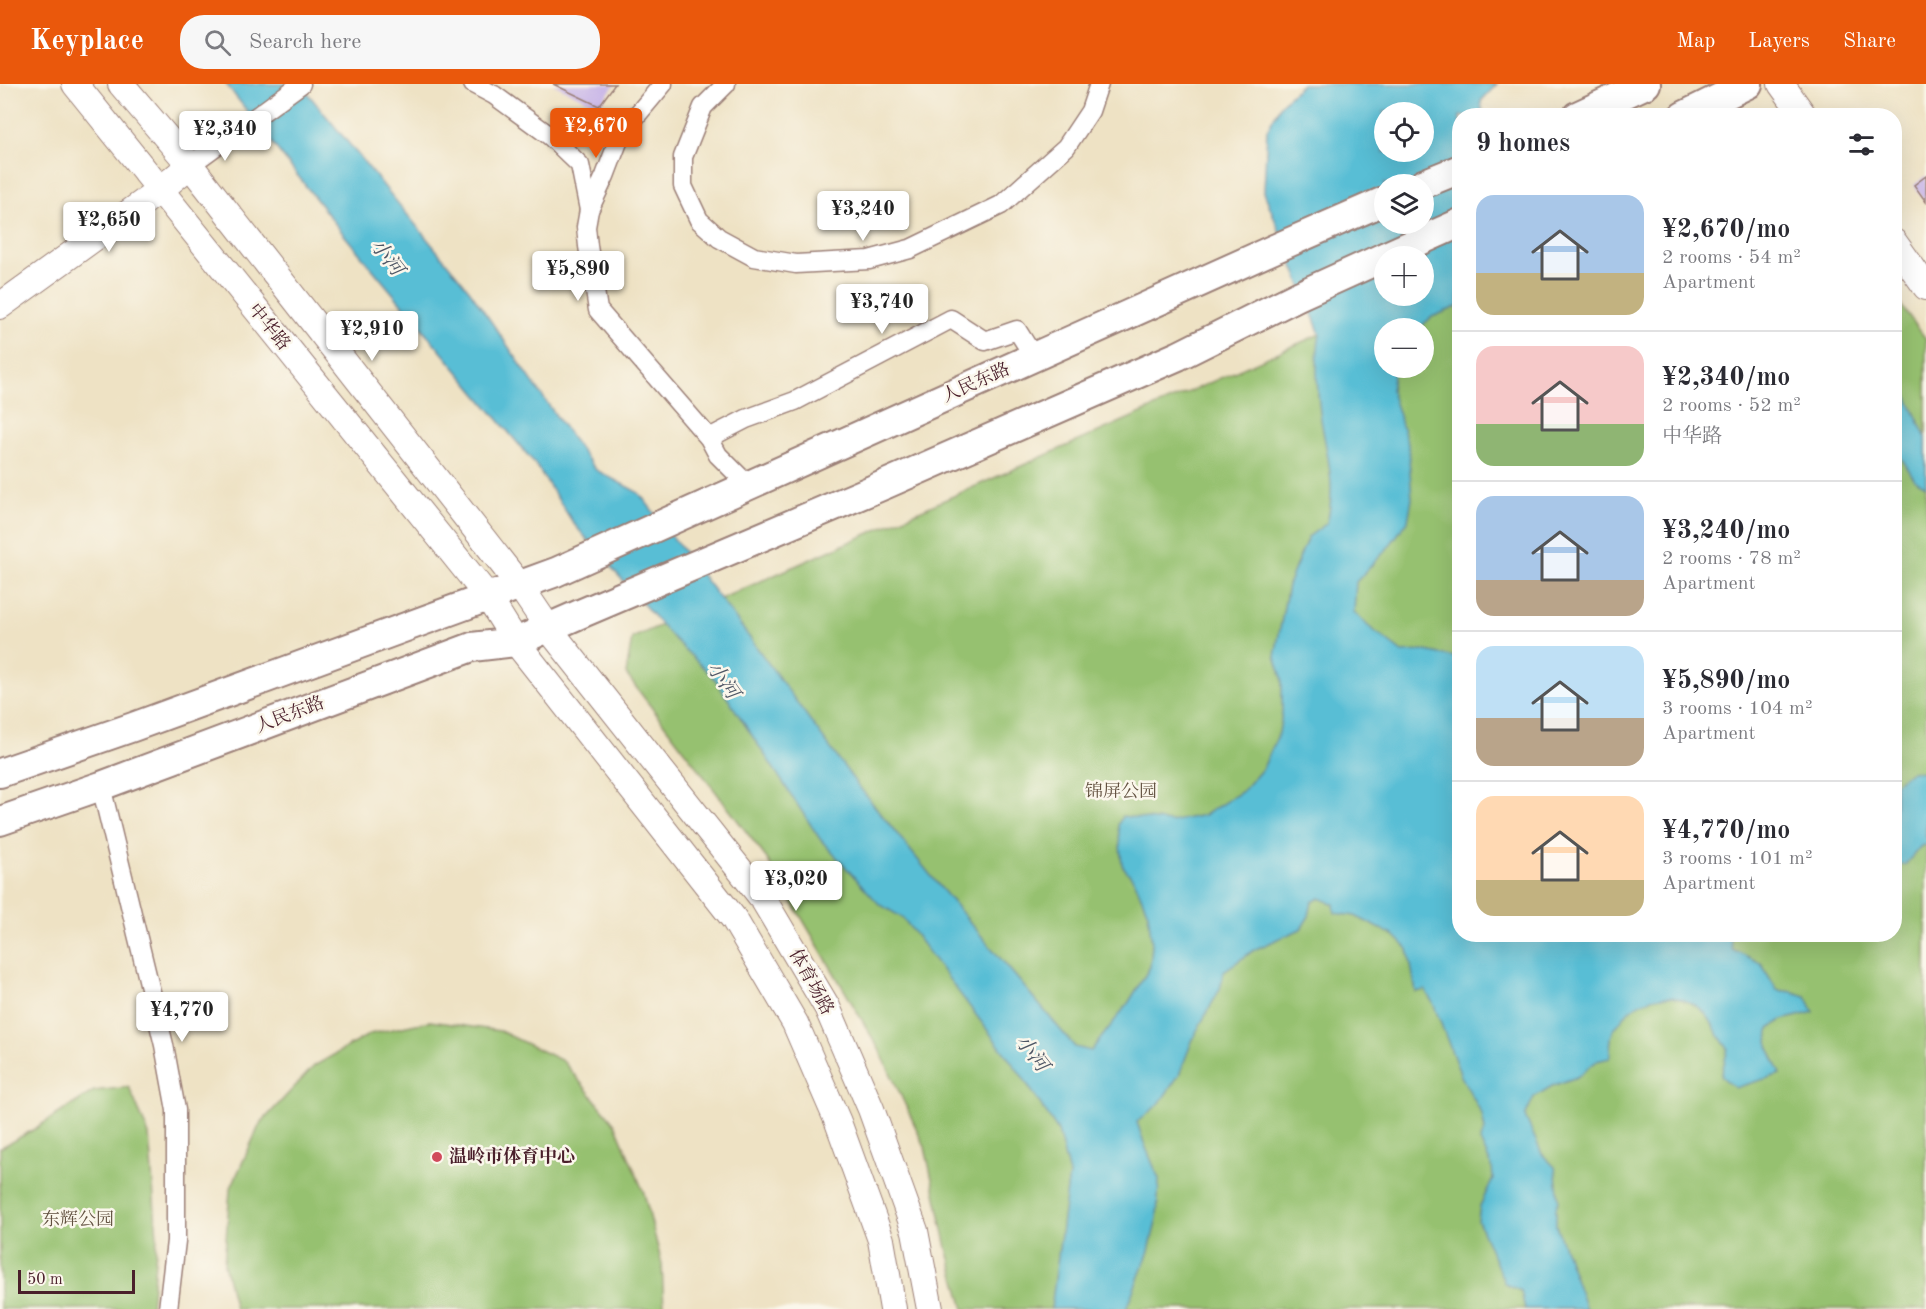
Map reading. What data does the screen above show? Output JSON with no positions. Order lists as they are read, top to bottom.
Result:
{
  "streets": {
    "main road": ["中华路", "人民东路", "体育场路"]
  },
  "crossings": [
    ["中华路", "人民东路"],
    ["中华路", "体育场路"],
    ["人民东路", "体育场路"]
  ],
  "water": ["小河"],
  "parks": ["锦屏公园", "东辉公园"],
  "places": ["温岭市体育中心"],
  "scale_bar": "50 m",
  "page": {
    "header": "Keyplace",
    "search": "Search here",
    "nav": ["Map", "Layers", "Share"],
    "map_buttons": ["+", "−"],
    "price": [
      "¥2,670",
      "¥2,340",
      "¥3,240",
      "¥2,650",
      "¥5,890",
      "¥3,740",
      "¥2,910",
      "¥3,020",
      "¥4,770"
    ],
    "heading": "9 homes",
    "list": [
      {
        "name": "¥2,670/mo",
        "note": "2 rooms · 54 m² · Apartment"
      },
      {
        "name": "¥2,340/mo",
        "note": "2 rooms · 52 m² · 中华路"
      },
      {
        "name": "¥3,240/mo",
        "note": "2 rooms · 78 m² · Apartment"
      },
      {
        "name": "¥5,890/mo",
        "note": "3 rooms · 104 m² · Apartment"
      },
      {
        "name": "¥4,770/mo",
        "note": "3 rooms · 101 m² · Apartment"
      }
    ],
    "scale": "50 m"
  }
}
